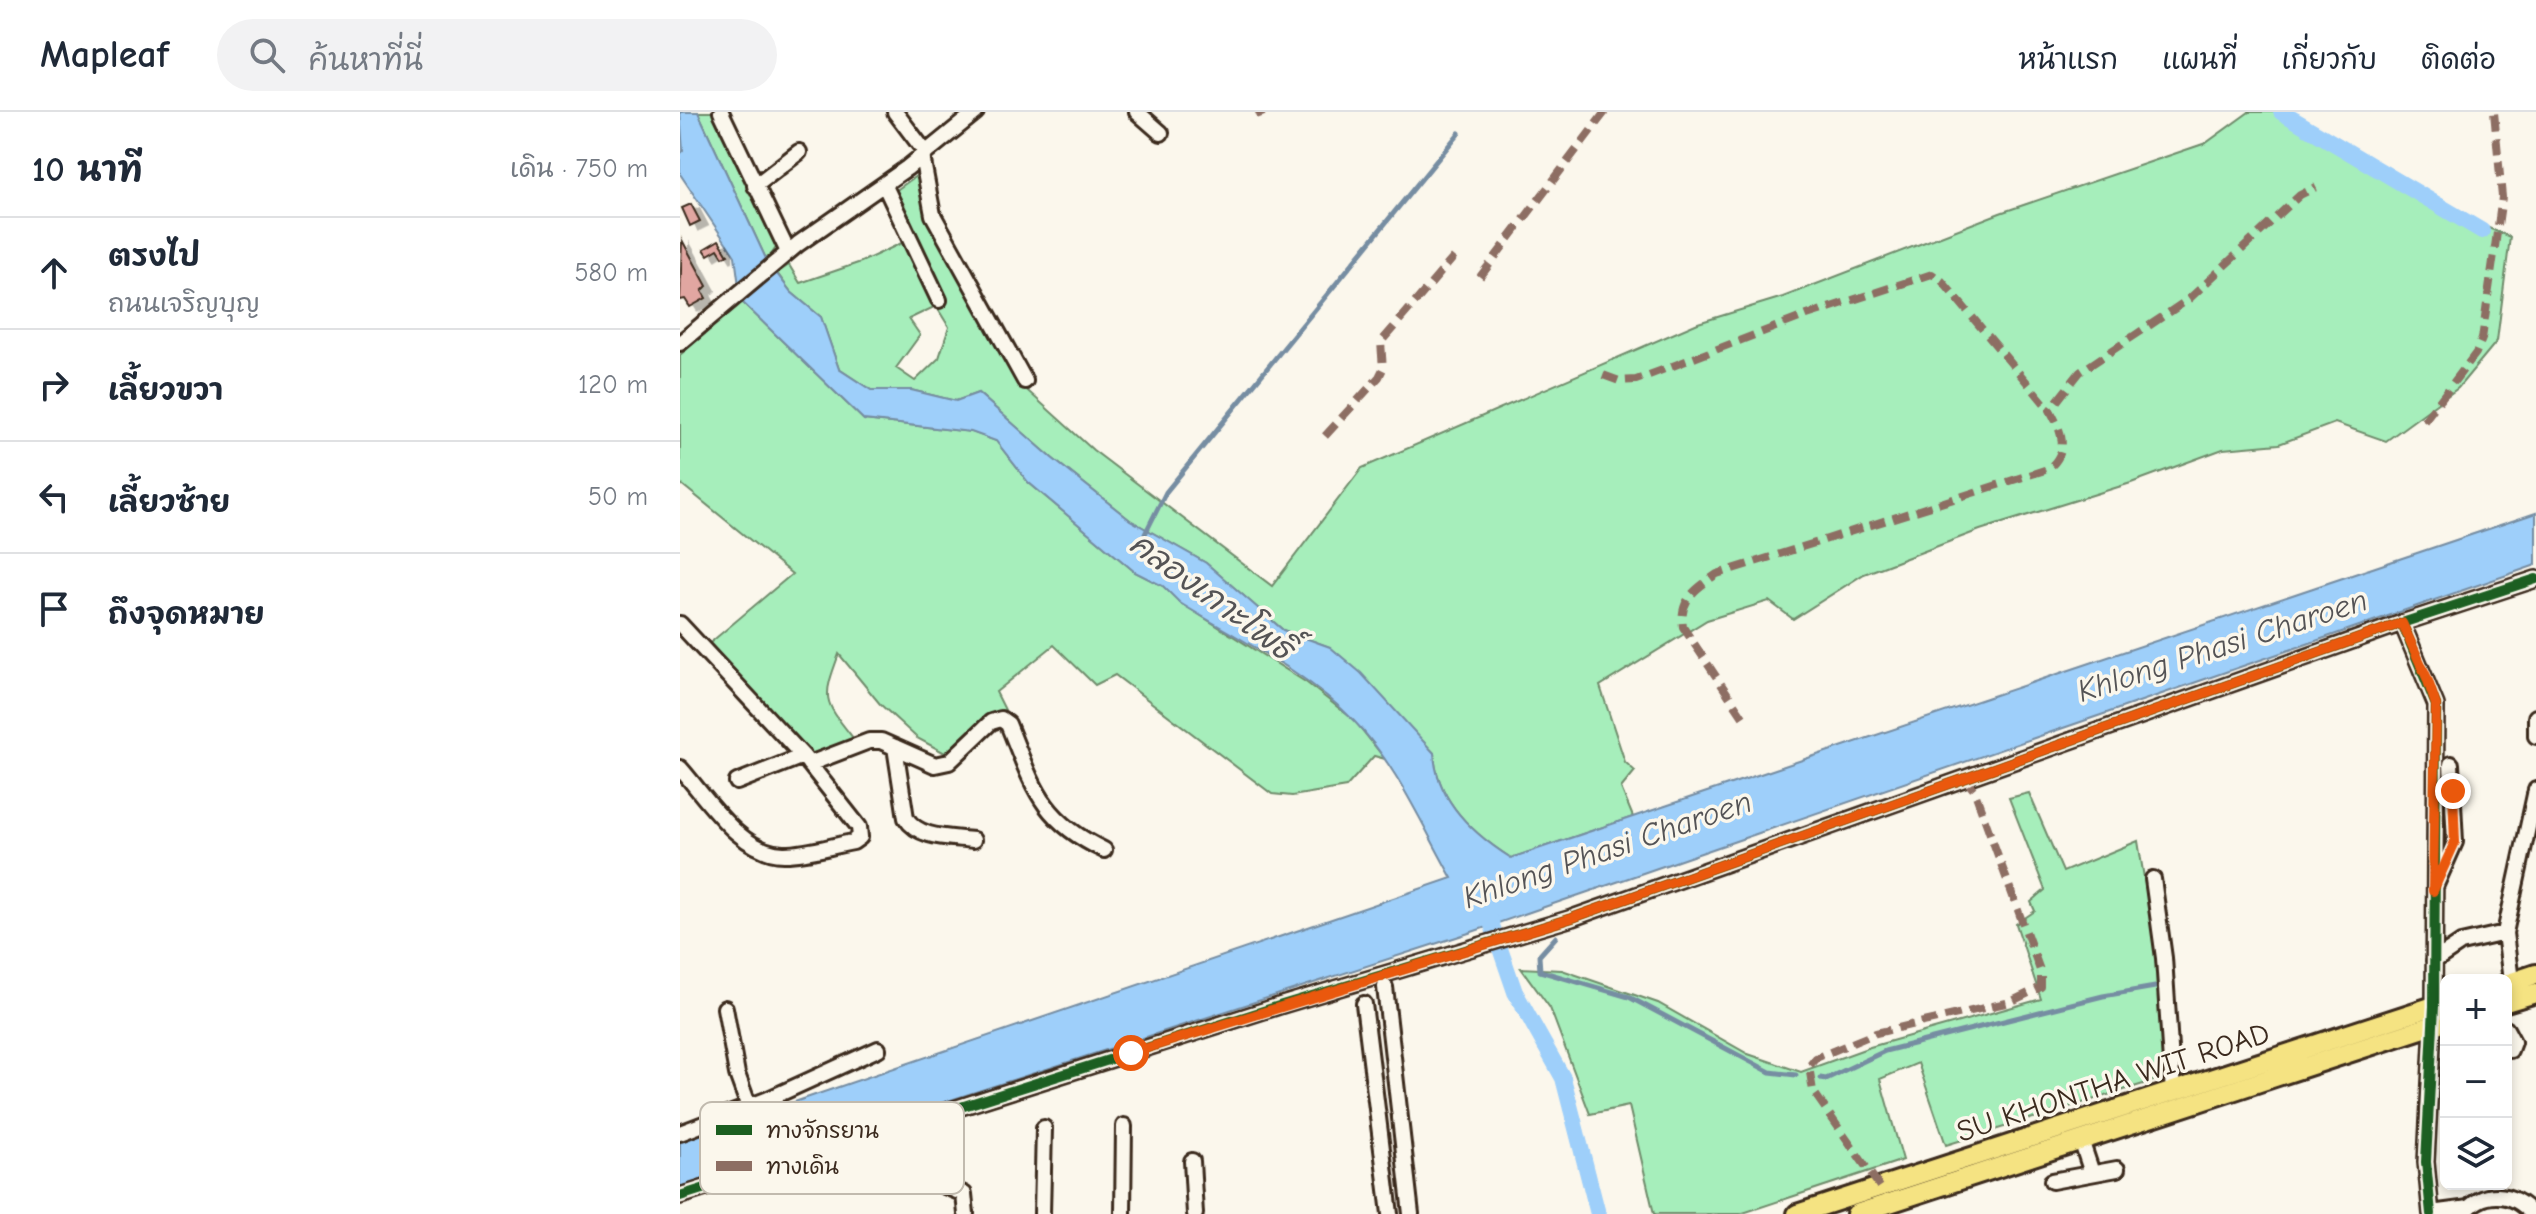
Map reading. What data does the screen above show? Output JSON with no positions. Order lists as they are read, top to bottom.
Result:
{
  "streets": {
    "main road": ["SU KHONTHA WIT ROAD"]
  },
  "water": ["คลองเกาะโพธิ์", "Khlong Phasi Charoen"],
  "legend": ["ทางจักรยาน", "ทางเดิน"],
  "page": {
    "header": "Mapleaf",
    "search": "ค้นหาที่นี่",
    "nav": [
      "หน้าแรก",
      "แผนที่",
      "เกี่ยวกับ",
      "ติดต่อ"
    ],
    "heading": ["10 นาที", "เดิน · 750 m"],
    "list": [
      ["ตรงไป", "ถนนเจริญบุญ", "580 m"],
      ["เลี้ยวขวา", "120 m"],
      ["เลี้ยวซ้าย", "50 m"],
      "ถึงจุดหมาย"
    ],
    "map_buttons": ["+", "−"]
  }
}
